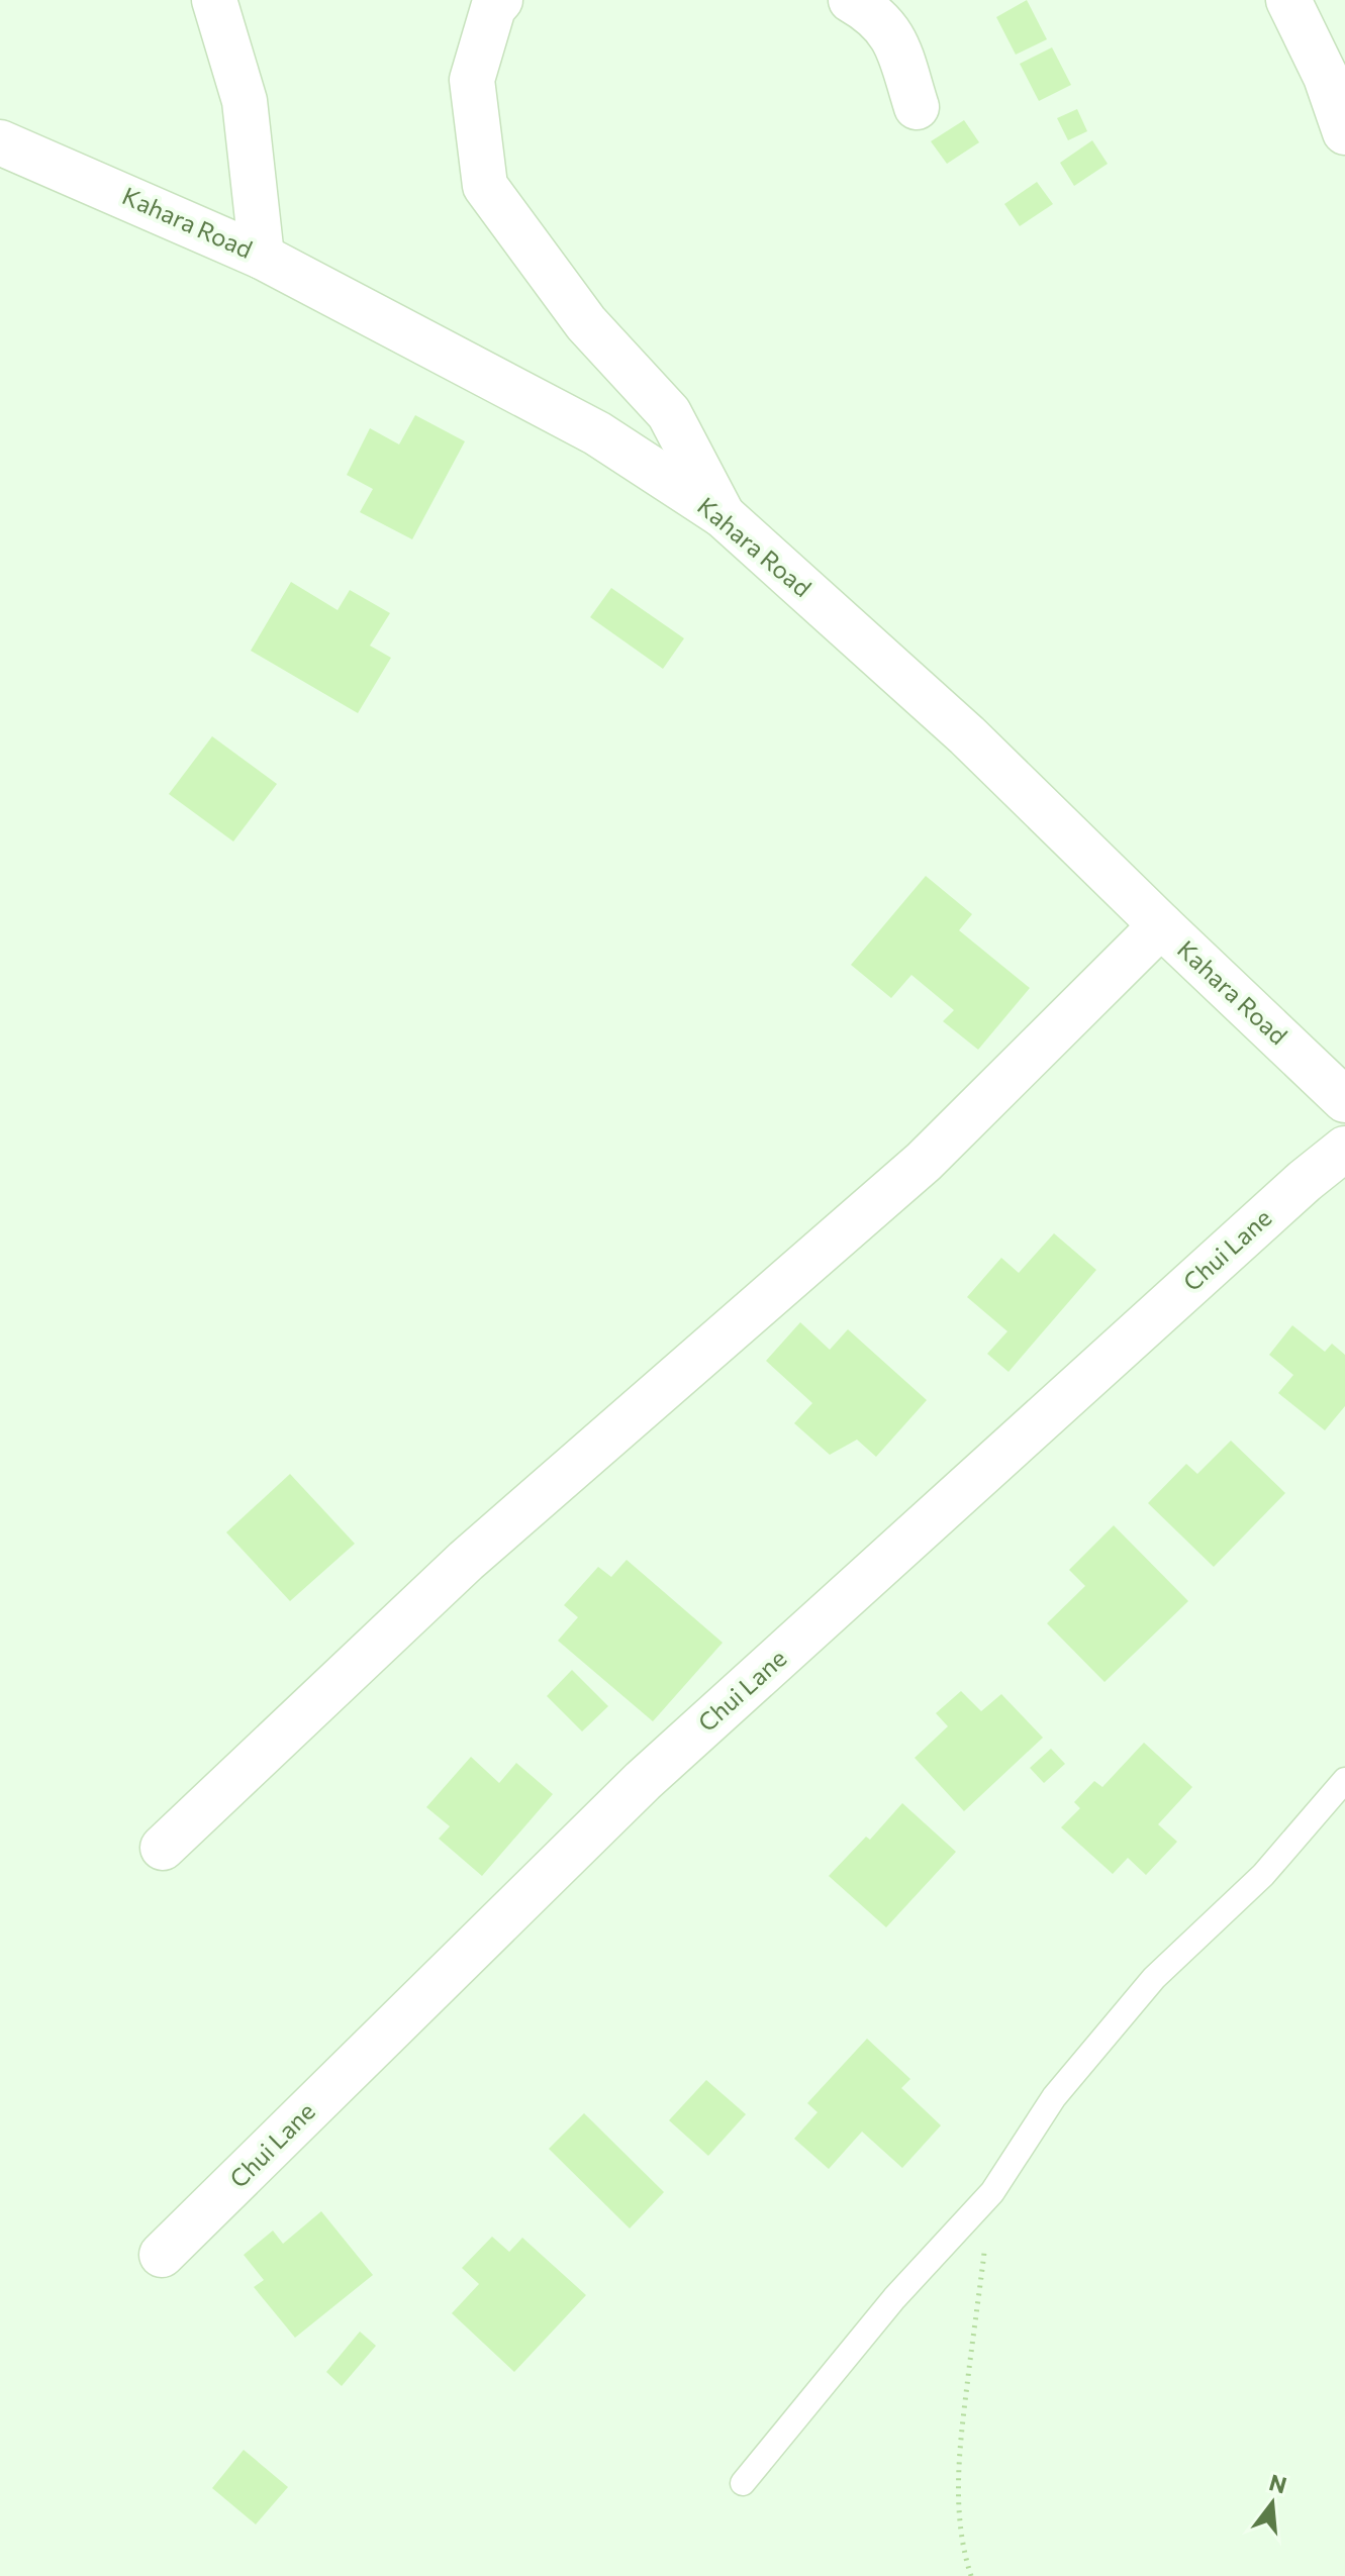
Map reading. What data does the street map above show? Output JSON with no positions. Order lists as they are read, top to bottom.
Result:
{
  "streets": {
    "street": ["Kahara Road", "Chui Lane"]
  },
  "north": "top"
}
